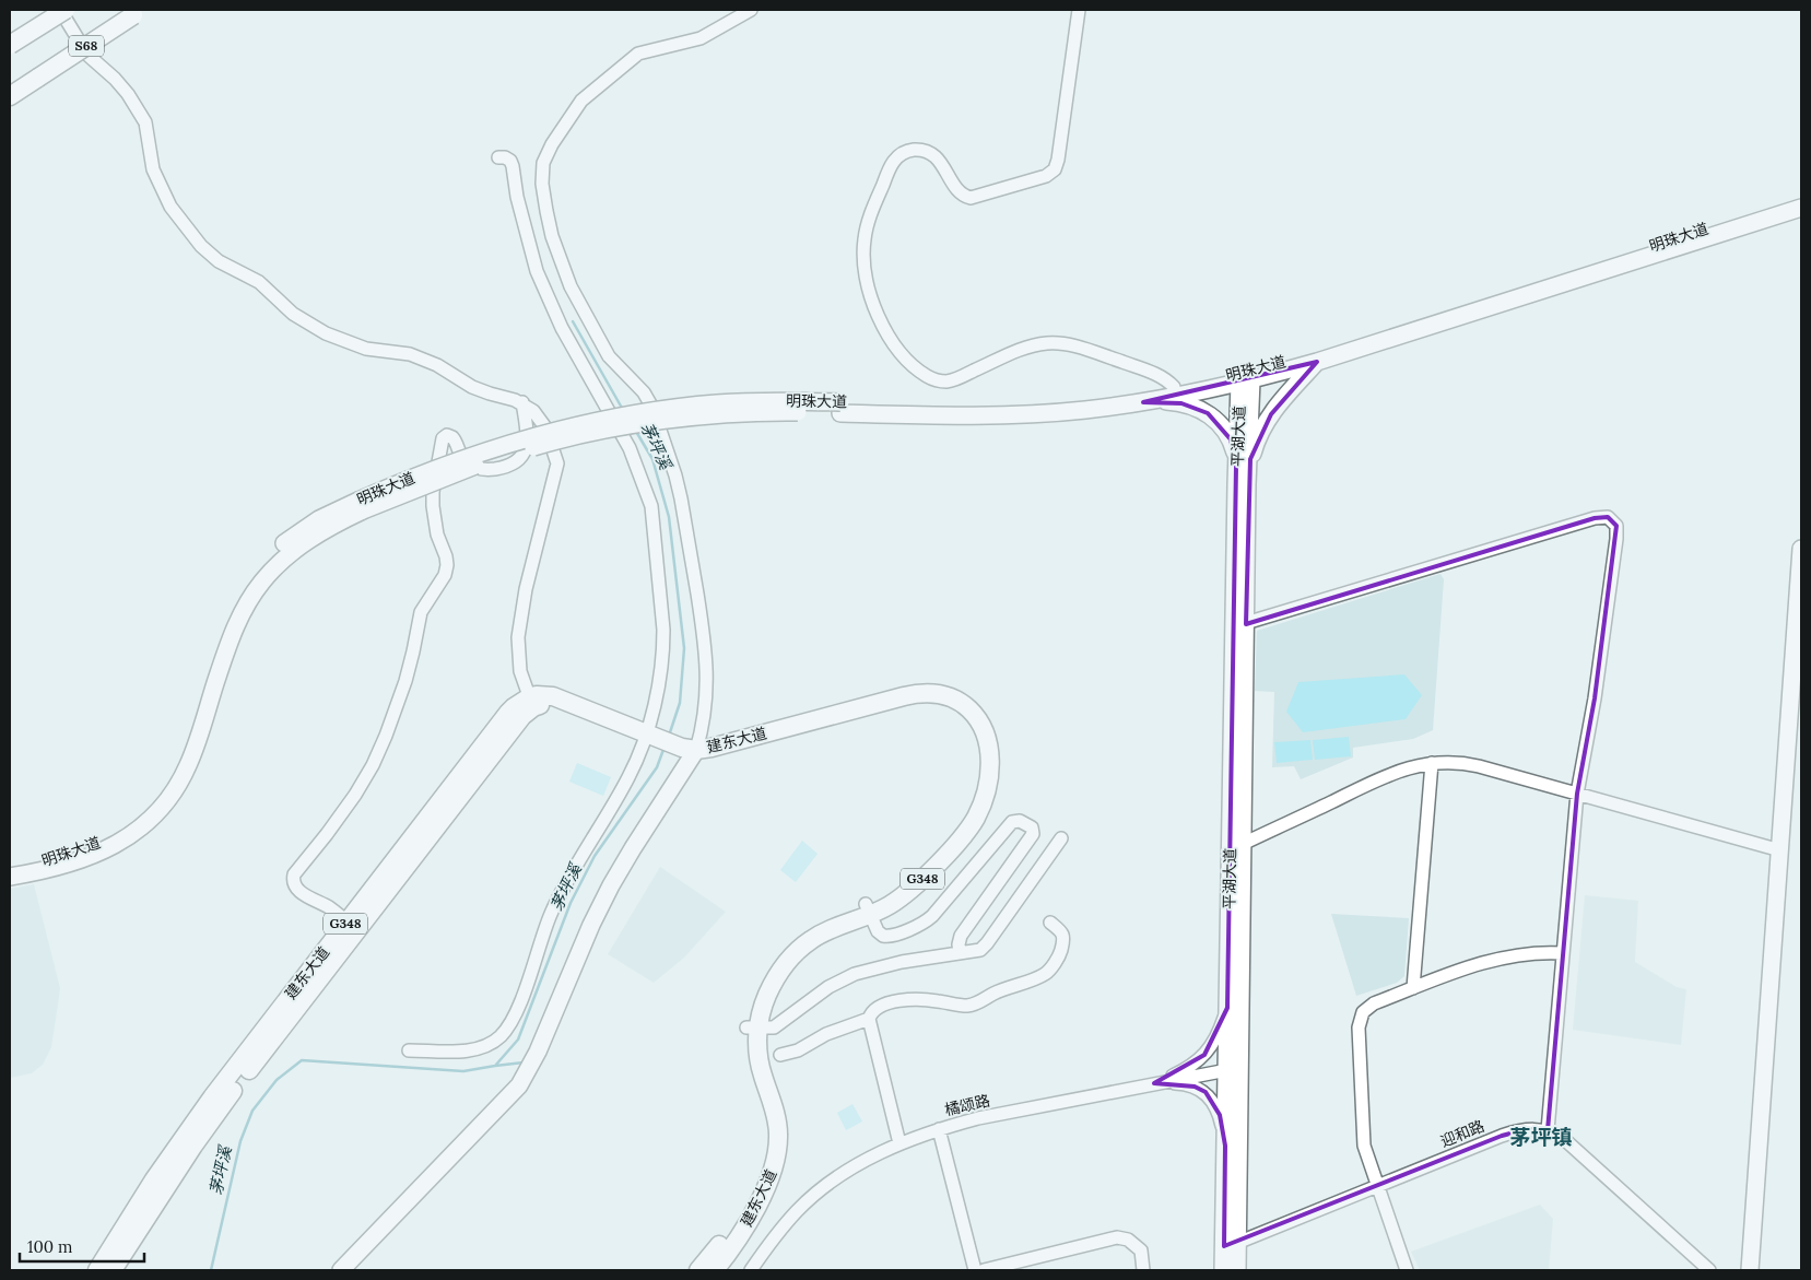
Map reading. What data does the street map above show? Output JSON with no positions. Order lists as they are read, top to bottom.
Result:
{
  "streets": {
    "highway": ["S68", "建东大道", "G348"],
    "main road": ["明珠大道", "平湖大道"],
    "street": ["橘颂路", "迎和路"]
  },
  "crossings": [
    ["明珠大道", "平湖大道"],
    ["平湖大道", "橘颂路"],
    ["平湖大道", "迎和路"]
  ],
  "districts": ["茅坪镇"],
  "water": ["茅坪溪"],
  "scale_bar": "100 m"
}
